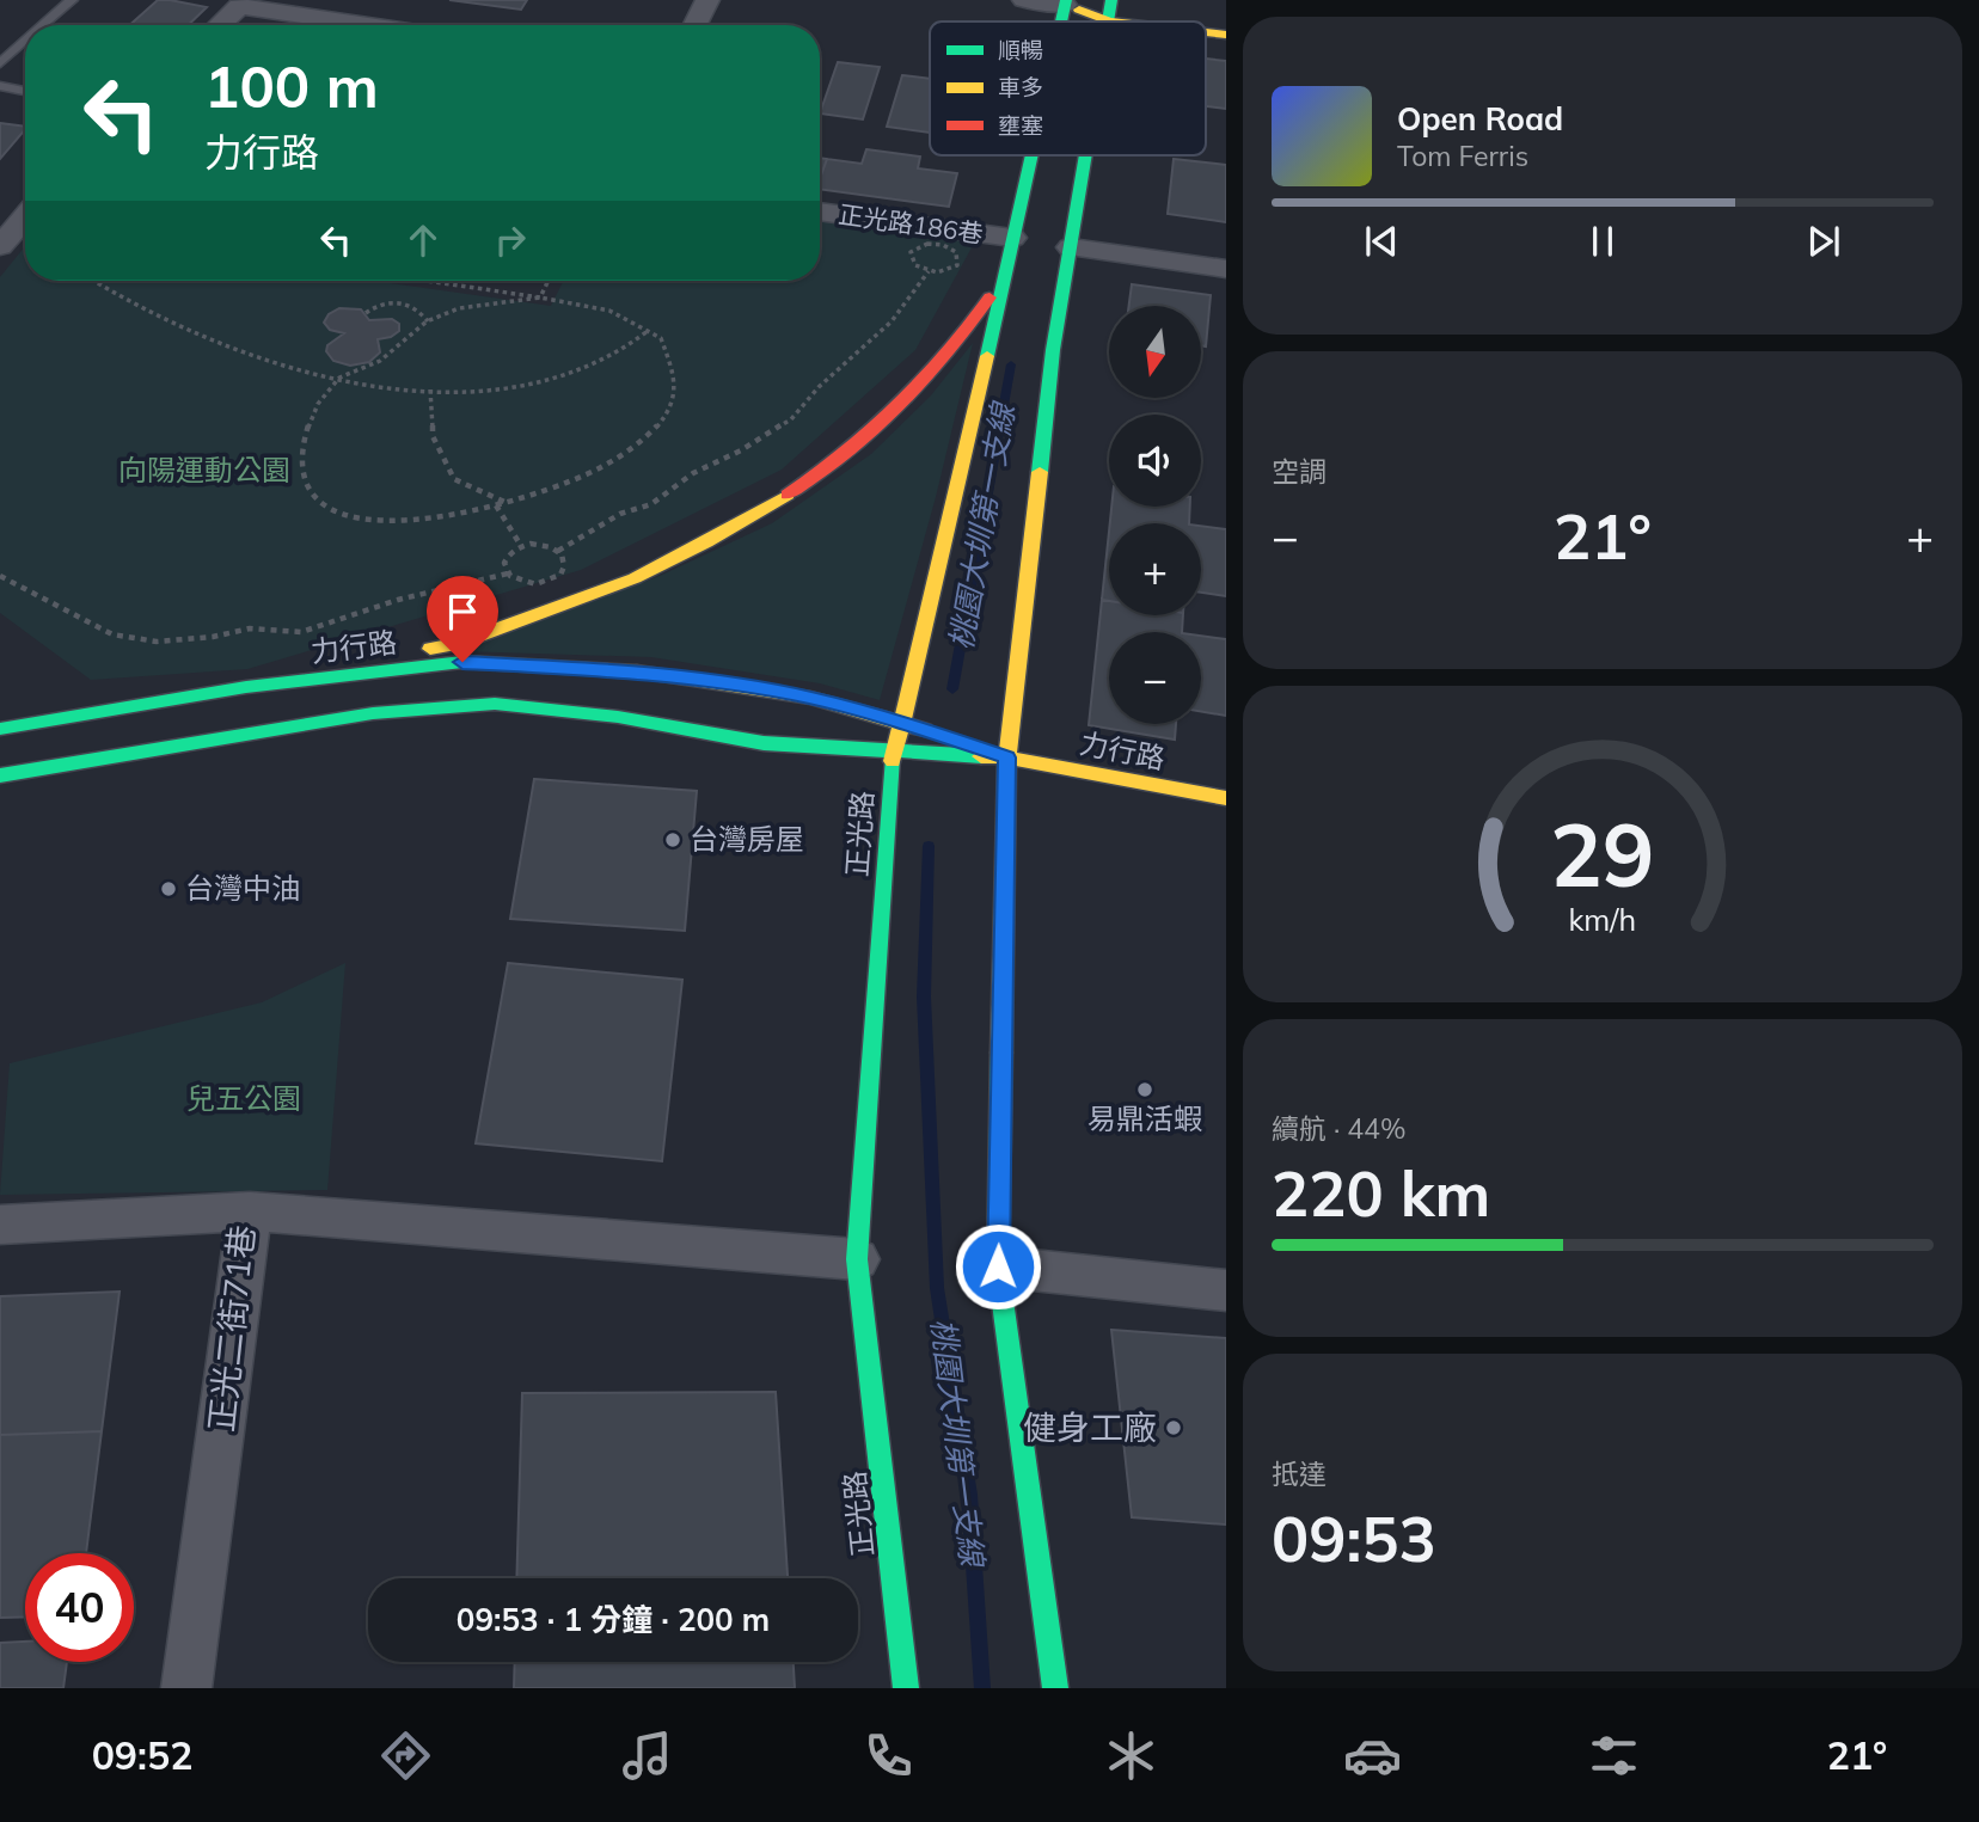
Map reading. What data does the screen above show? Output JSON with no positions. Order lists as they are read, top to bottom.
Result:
{
  "streets": {
    "street": [
      "正光路186巷",
      "力行路",
      "正光路",
      "正光二街71巷"
    ]
  },
  "crossings": [
    ["正光路186巷", "正光路"],
    ["力行路", "正光路"]
  ],
  "water": ["桃園大圳第一支線"],
  "parks": ["向陽運動公園", "兒五公園"],
  "places": [
    "台灣房屋",
    "台灣中油",
    "易鼎活蝦",
    "健身工廠"
  ],
  "legend": ["順暢", "車多", "壅塞"],
  "north": "bottom",
  "page": {
    "turn": ["100 m", "力行路"],
    "song": ["Open Road", "Tom Ferris"],
    "map_buttons": ["+", "−"],
    "tile": [
      "空調",
      ["續航 · 44%", "220 km"],
      ["抵達", "09:53"]
    ],
    "heat": ["−", "21°", "+"],
    "limit": "40",
    "trip": "09:53 · 1 分鐘 · 200 m",
    "tabs": ["09:52", "21°"],
    "gauge": ["29", "km/h"]
  }
}
